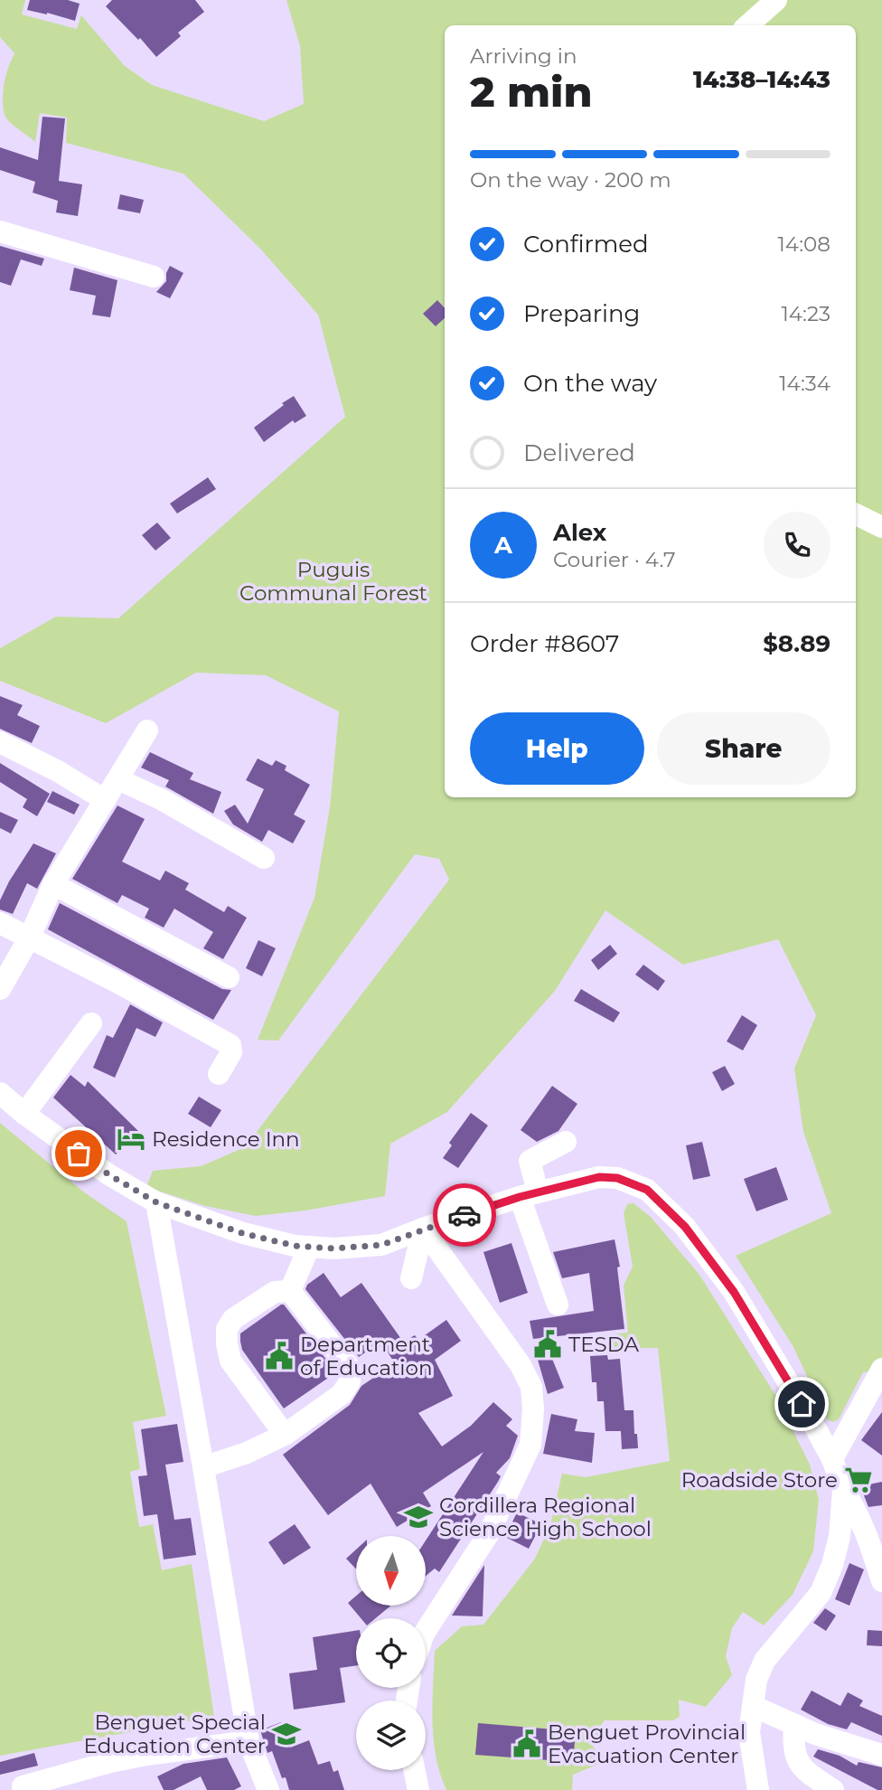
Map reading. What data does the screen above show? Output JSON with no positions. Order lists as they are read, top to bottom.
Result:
{
  "parks": ["Puguis Communal Forest"],
  "places": {
    "hotel": ["Residence Inn"],
    "public building": ["TESDA", "Department of Education", "Benguet Provincial Evacuation Center"],
    "supermarket": ["Roadside Store"],
    "school or university": ["Cordillera Regional Science High School", "Benguet Special Education Center"]
  },
  "north": "bottom",
  "page": {
    "heading": ["2 min", "Arriving in", "14:38–14:43"],
    "panel": [
      "Alex",
      "Courier · 4.7",
      "Order #8607",
      "$8.89"
    ],
    "bar": "On the way · 200 m",
    "list": [
      ["Confirmed", "14:08"],
      ["Preparing", "14:23"],
      ["On the way", "14:34"],
      "Delivered"
    ],
    "round": "A",
    "buttons": ["Help", "Share"]
  }
}
